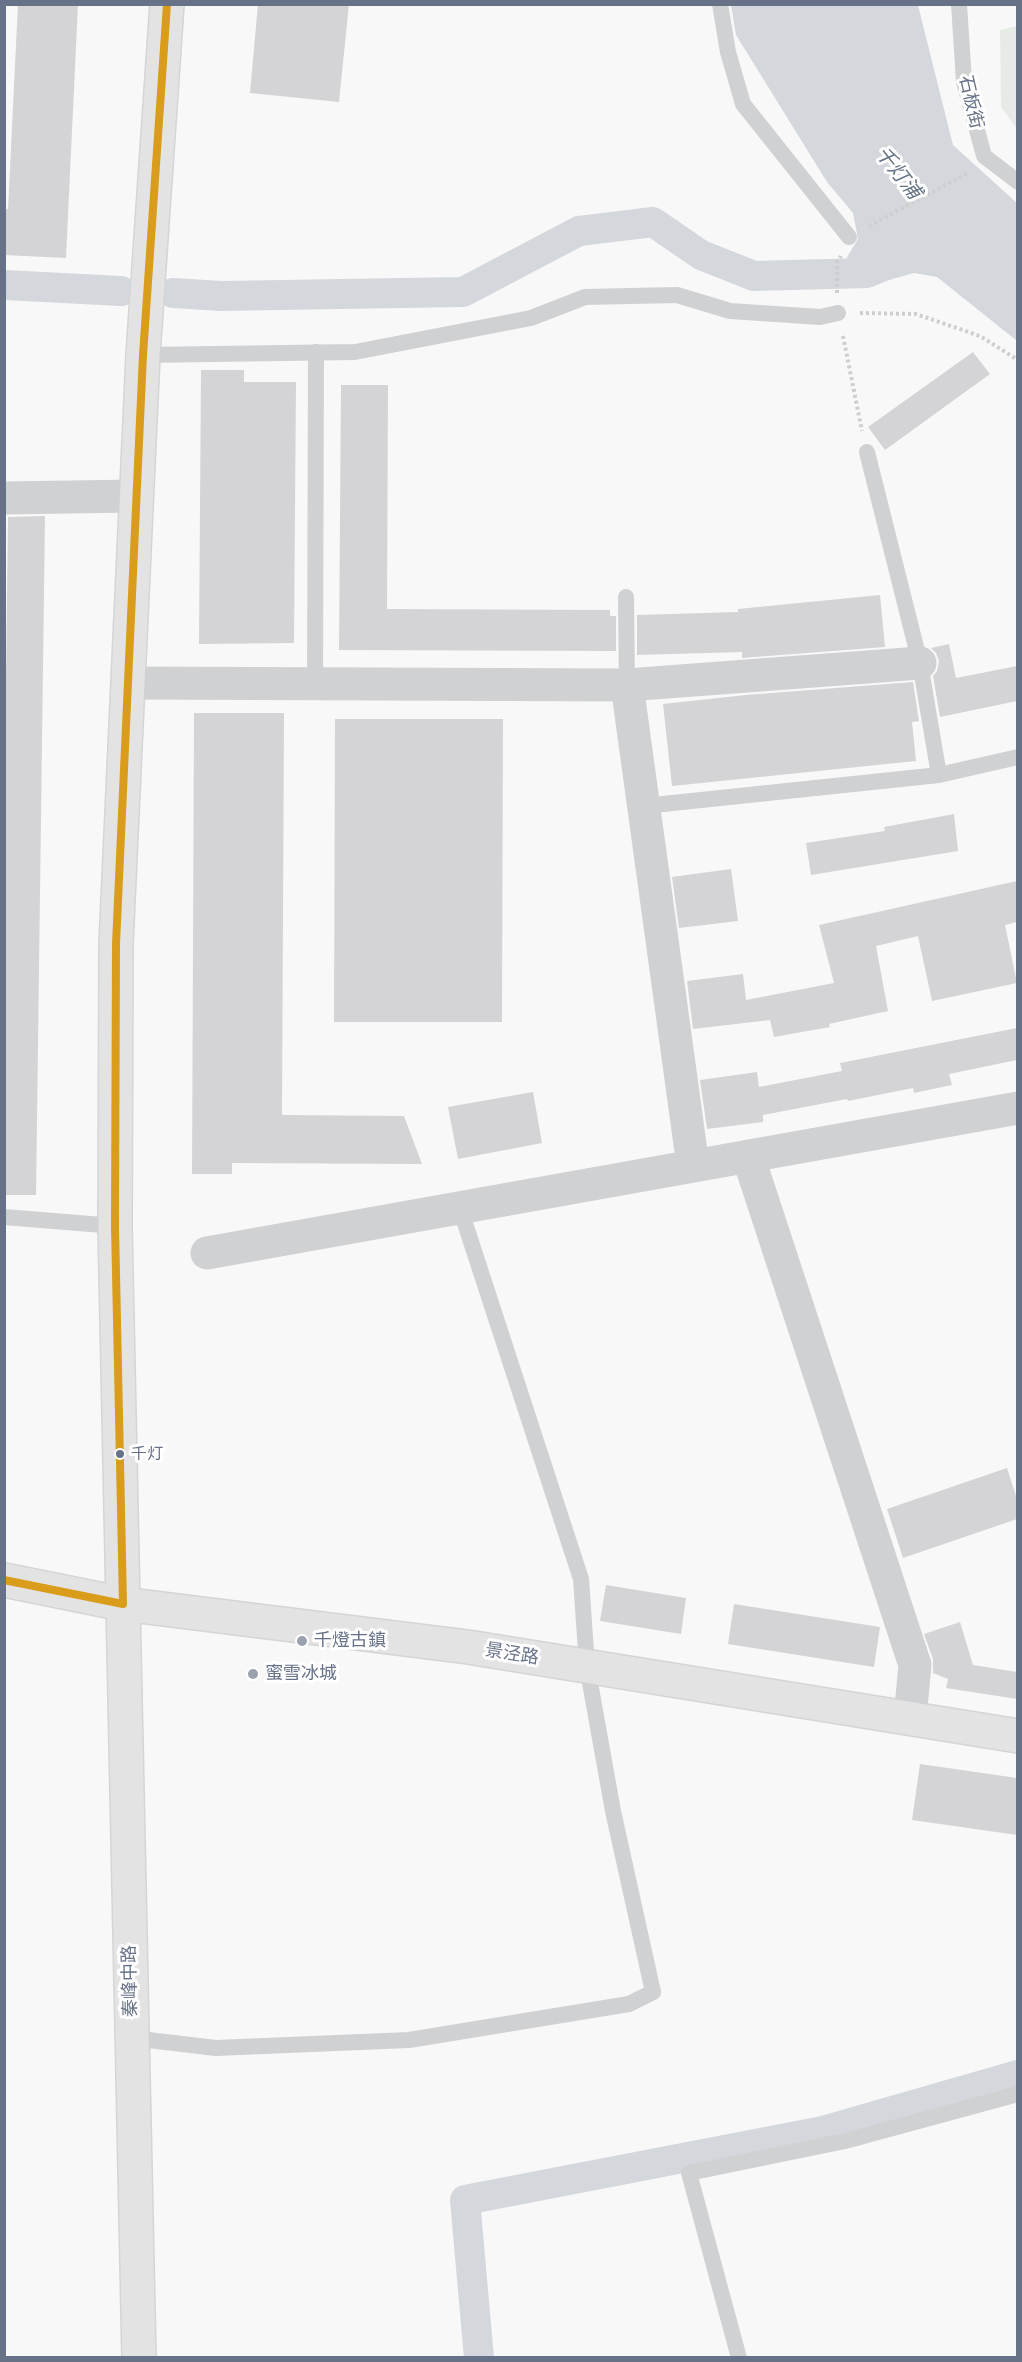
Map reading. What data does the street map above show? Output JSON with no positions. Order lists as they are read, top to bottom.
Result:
{
  "streets": {
    "street": ["景泾路", "秦峰中路"],
    "lane": ["石板街"]
  },
  "crossings": [
    ["景泾路", "秦峰中路"]
  ],
  "water": ["千灯浦"],
  "places": ["千灯", "千燈古鎮", "蜜雪冰城"]
}
